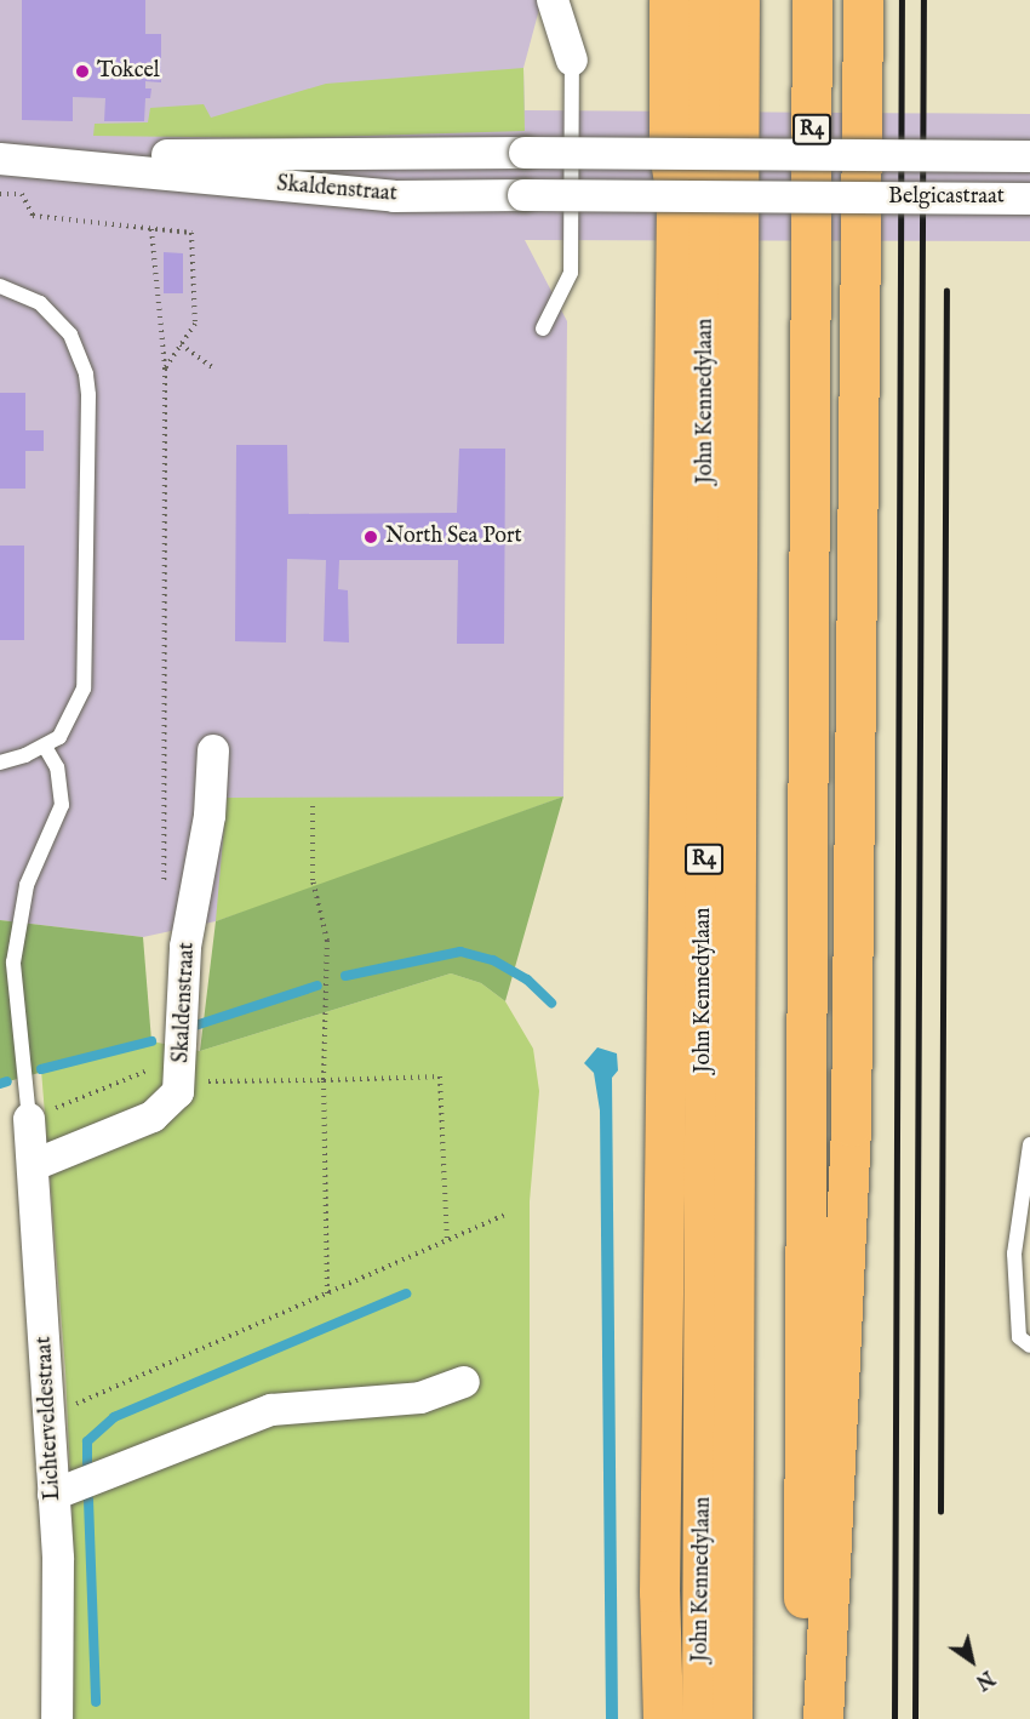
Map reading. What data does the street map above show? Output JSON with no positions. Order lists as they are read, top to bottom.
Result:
{
  "streets": {
    "highway": ["R4", "John Kennedylaan"],
    "street": ["Skaldenstraat", "Belgicastraat", "Lichterveldestraat"]
  },
  "crossings": [
    ["R4", "Belgicastraat"],
    ["Skaldenstraat", "Belgicastraat"],
    ["Skaldenstraat", "Lichterveldestraat"]
  ],
  "places": ["Tokcel", "North Sea Port"],
  "north": "bottom right"
}
